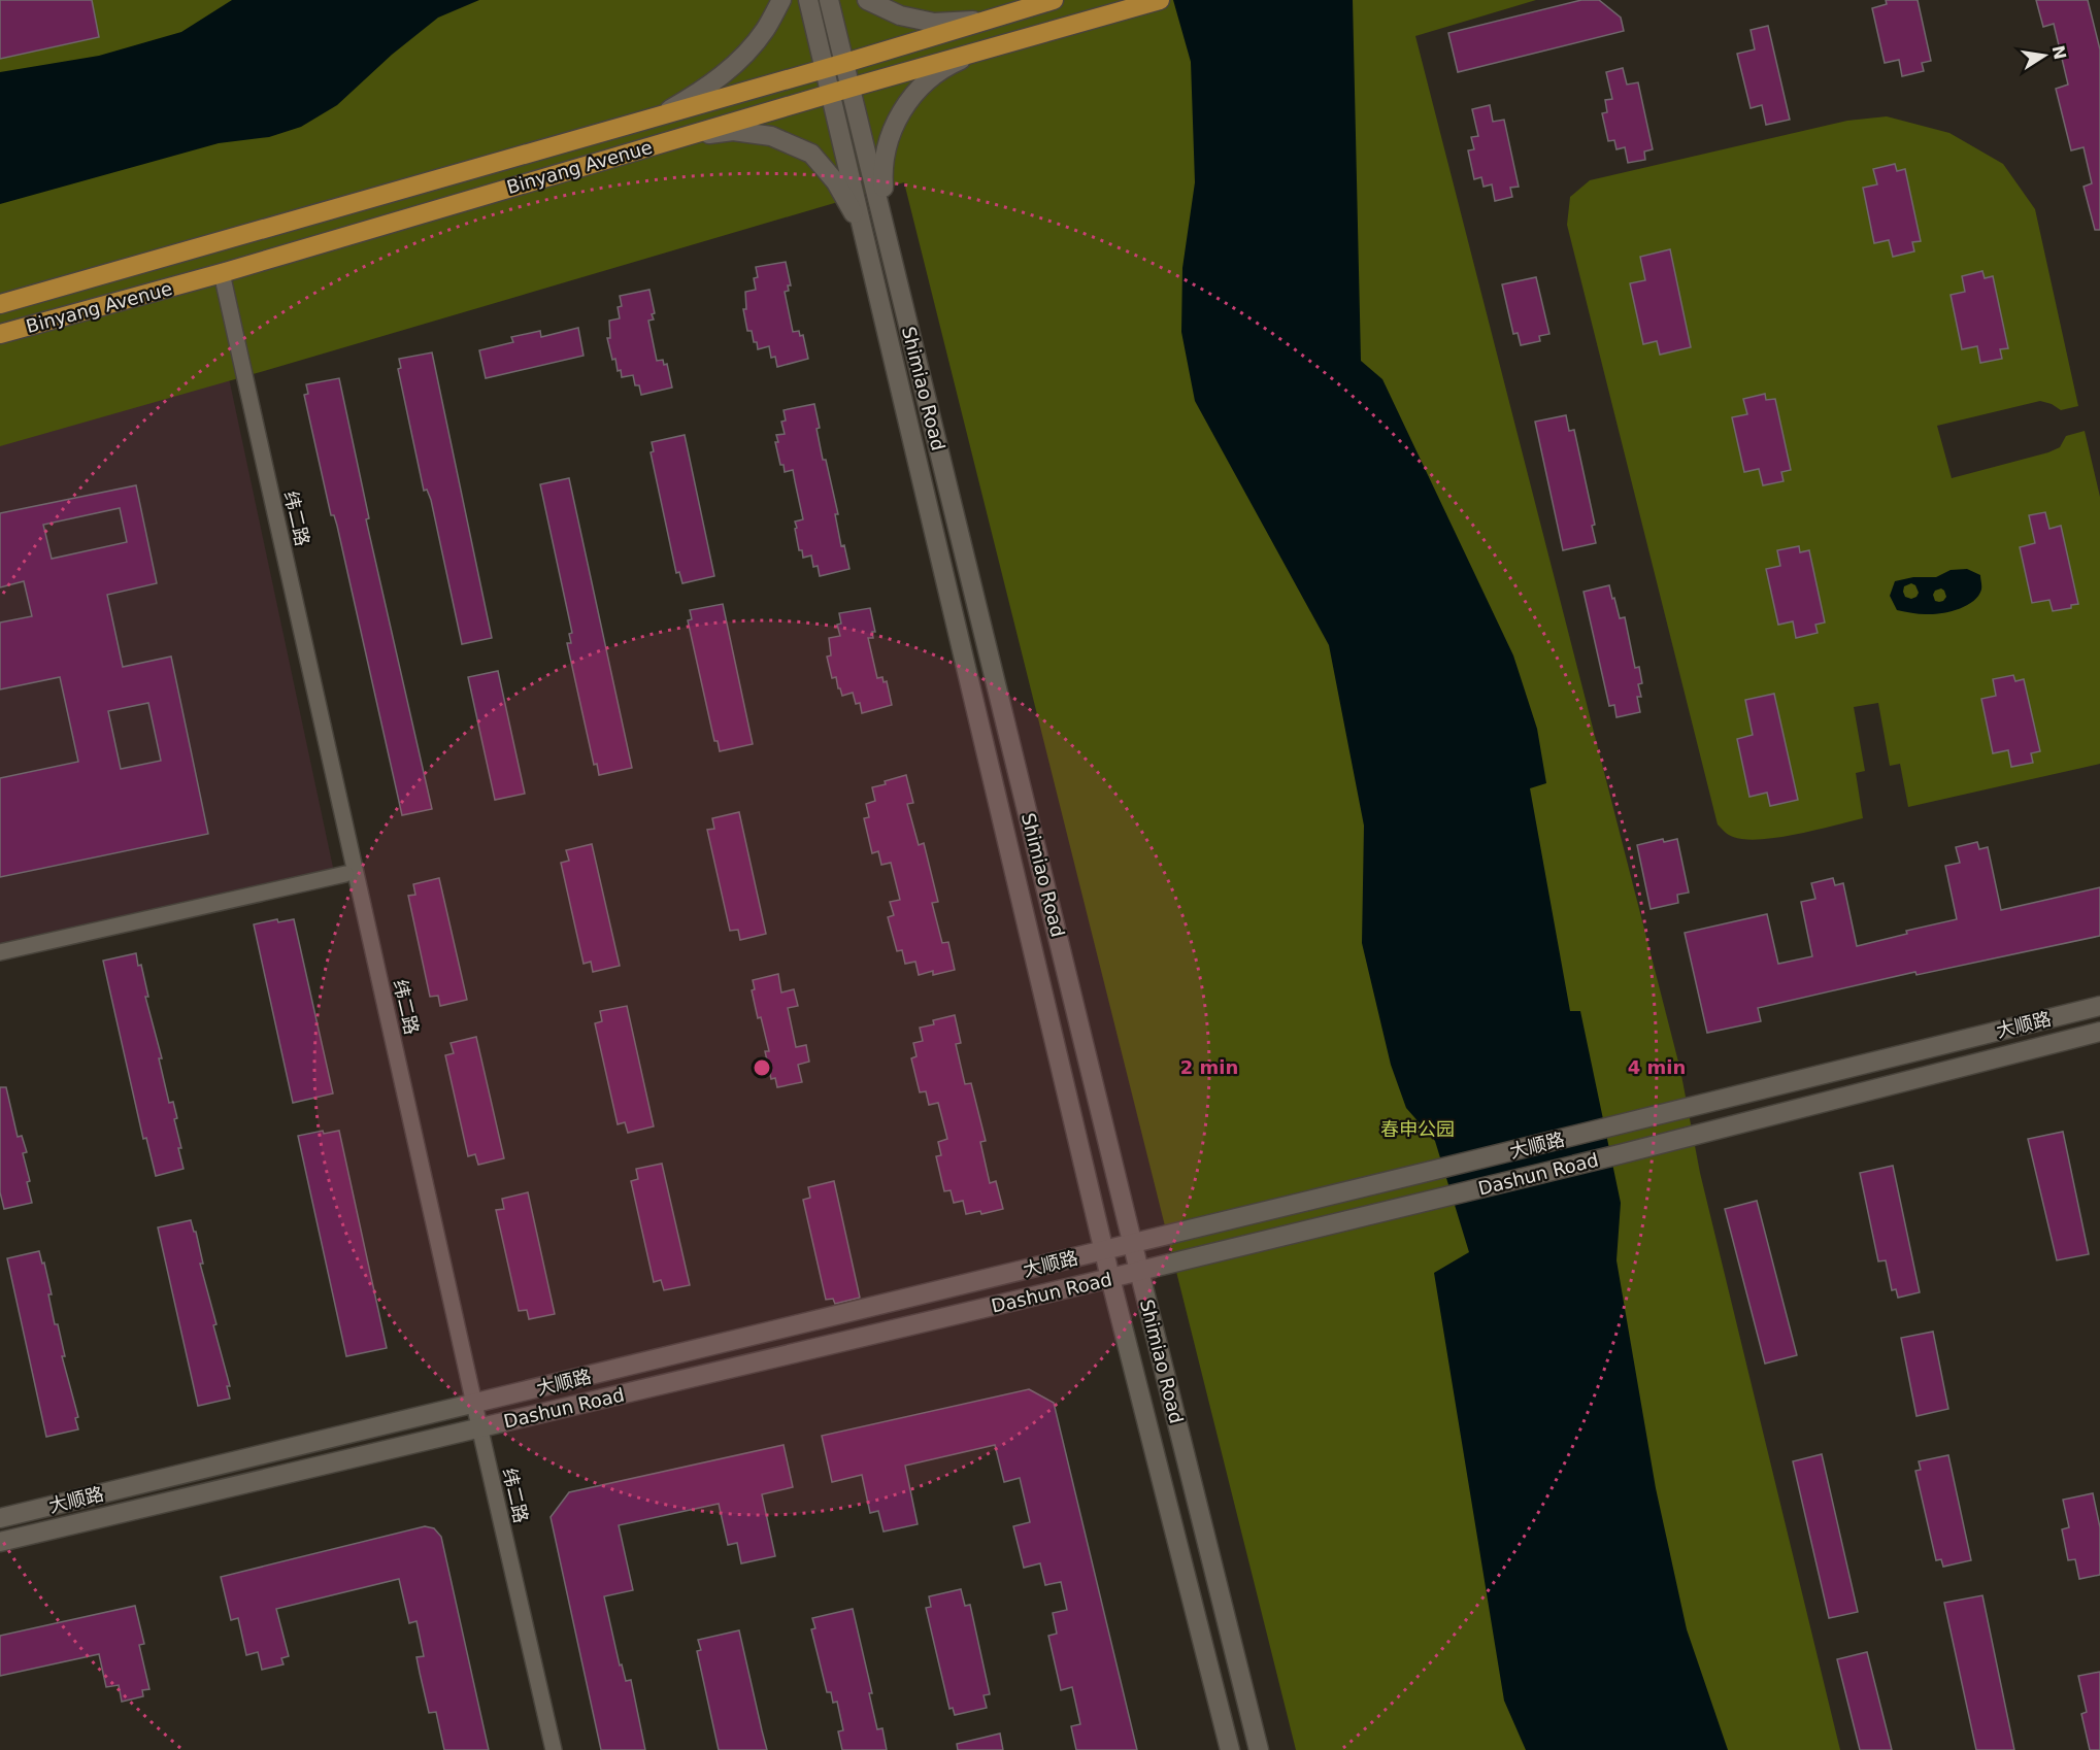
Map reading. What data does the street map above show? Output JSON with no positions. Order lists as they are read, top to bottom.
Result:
{
  "streets": {
    "highway": ["Binyang Avenue"],
    "street": [
      "Shimiao Road",
      "纬二路",
      "大顺路",
      "Dashun Road"
    ]
  },
  "crossings": [
    ["Binyang Avenue", "Shimiao Road"],
    ["Binyang Avenue", "纬二路"],
    ["Shimiao Road", "大顺路"],
    ["Shimiao Road", "Dashun Road"],
    ["纬二路", "大顺路"],
    ["纬二路", "Dashun Road"]
  ],
  "parks": ["春申公园"],
  "north": "right",
  "rings": ["2 min", "4 min"]
}
